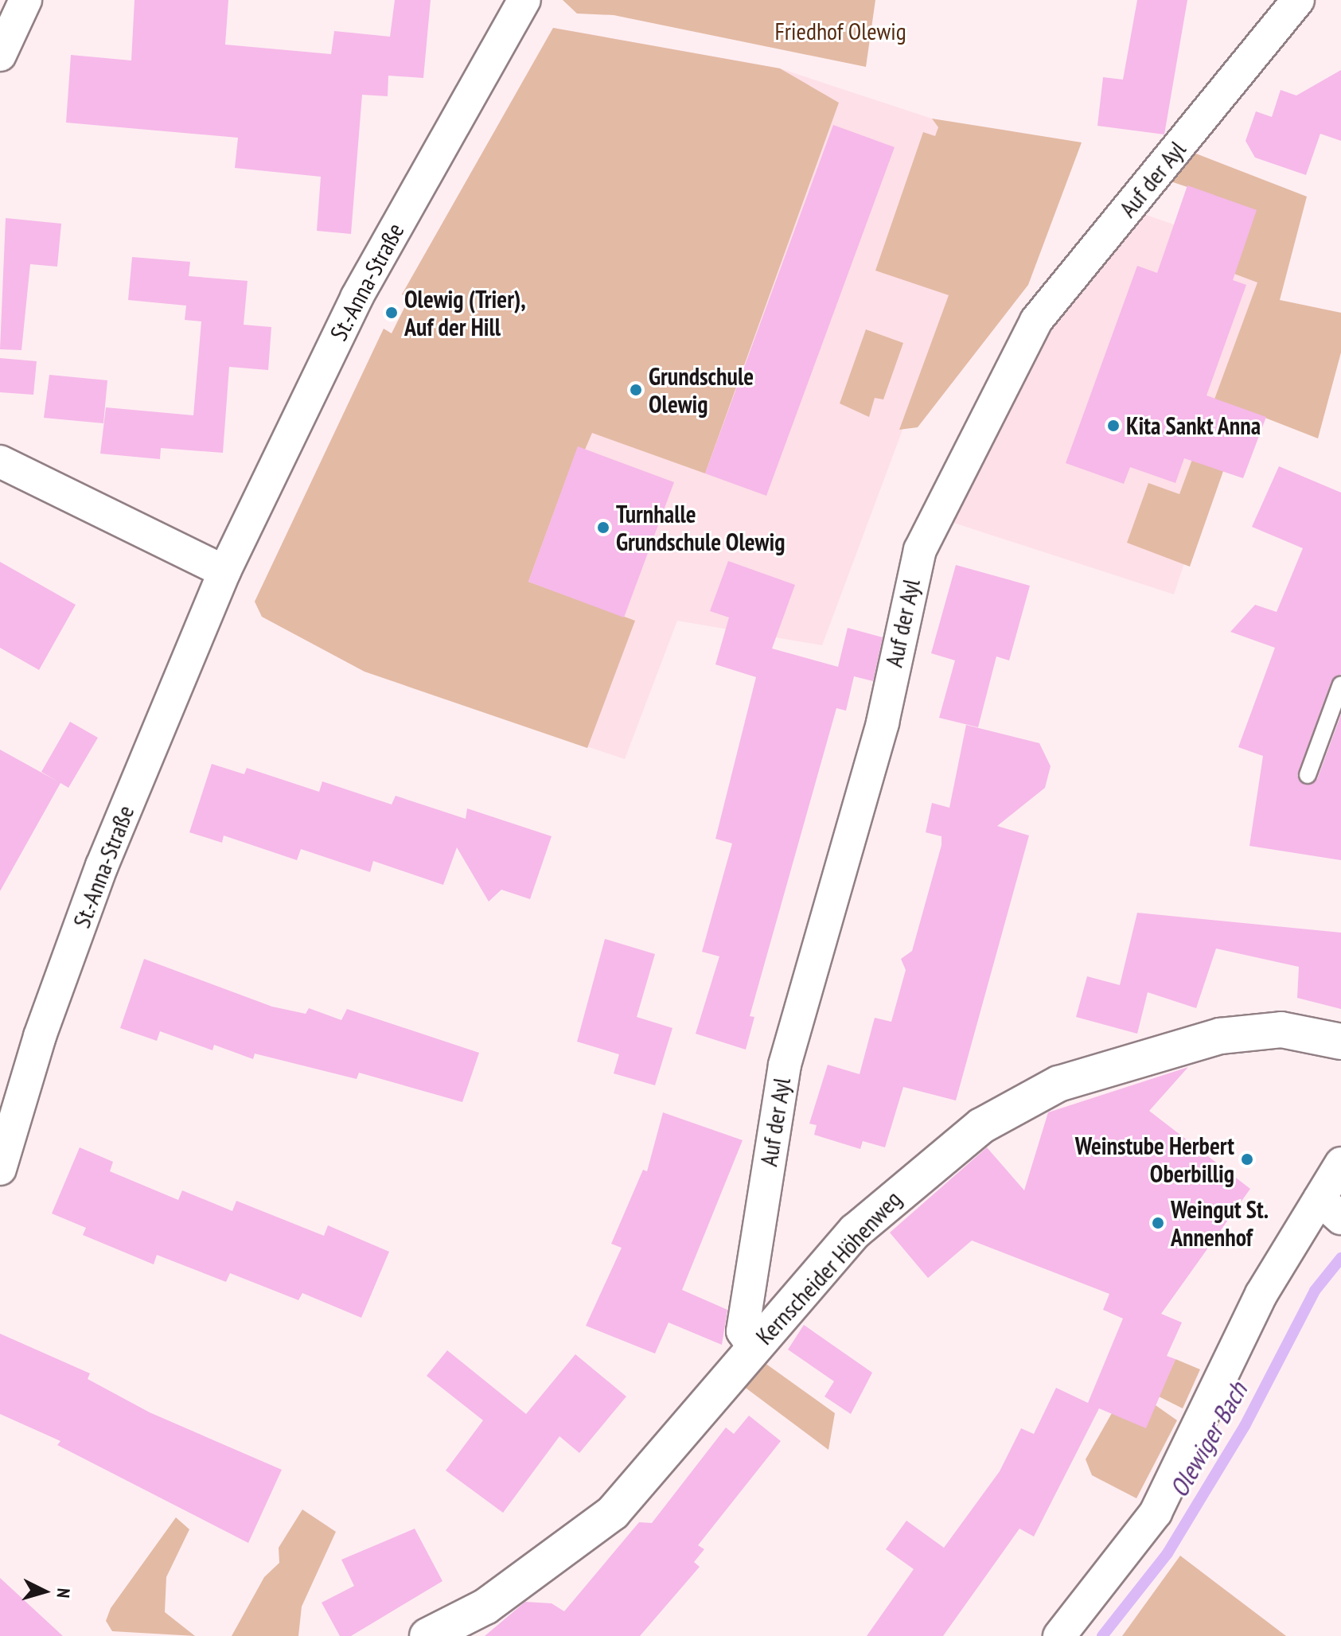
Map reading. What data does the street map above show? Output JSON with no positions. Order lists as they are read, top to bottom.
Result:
{
  "streets": {
    "street": ["Auf der Ayl", "St.-Anna-Straße", "Kernscheider Höhenweg"]
  },
  "crossings": [
    ["Auf der Ayl", "Kernscheider Höhenweg"]
  ],
  "water": ["Olewiger Bach"],
  "parks": ["Friedhof Olewig"],
  "places": [
    "Olewig (Trier), Auf der Hill",
    "Grundschule Olewig",
    "Kita Sankt Anna",
    "Turnhalle Grundschule Olewig",
    "Weinstube Herbert Oberbillig",
    "Weingut St. Annenhof"
  ],
  "north": "right"
}
